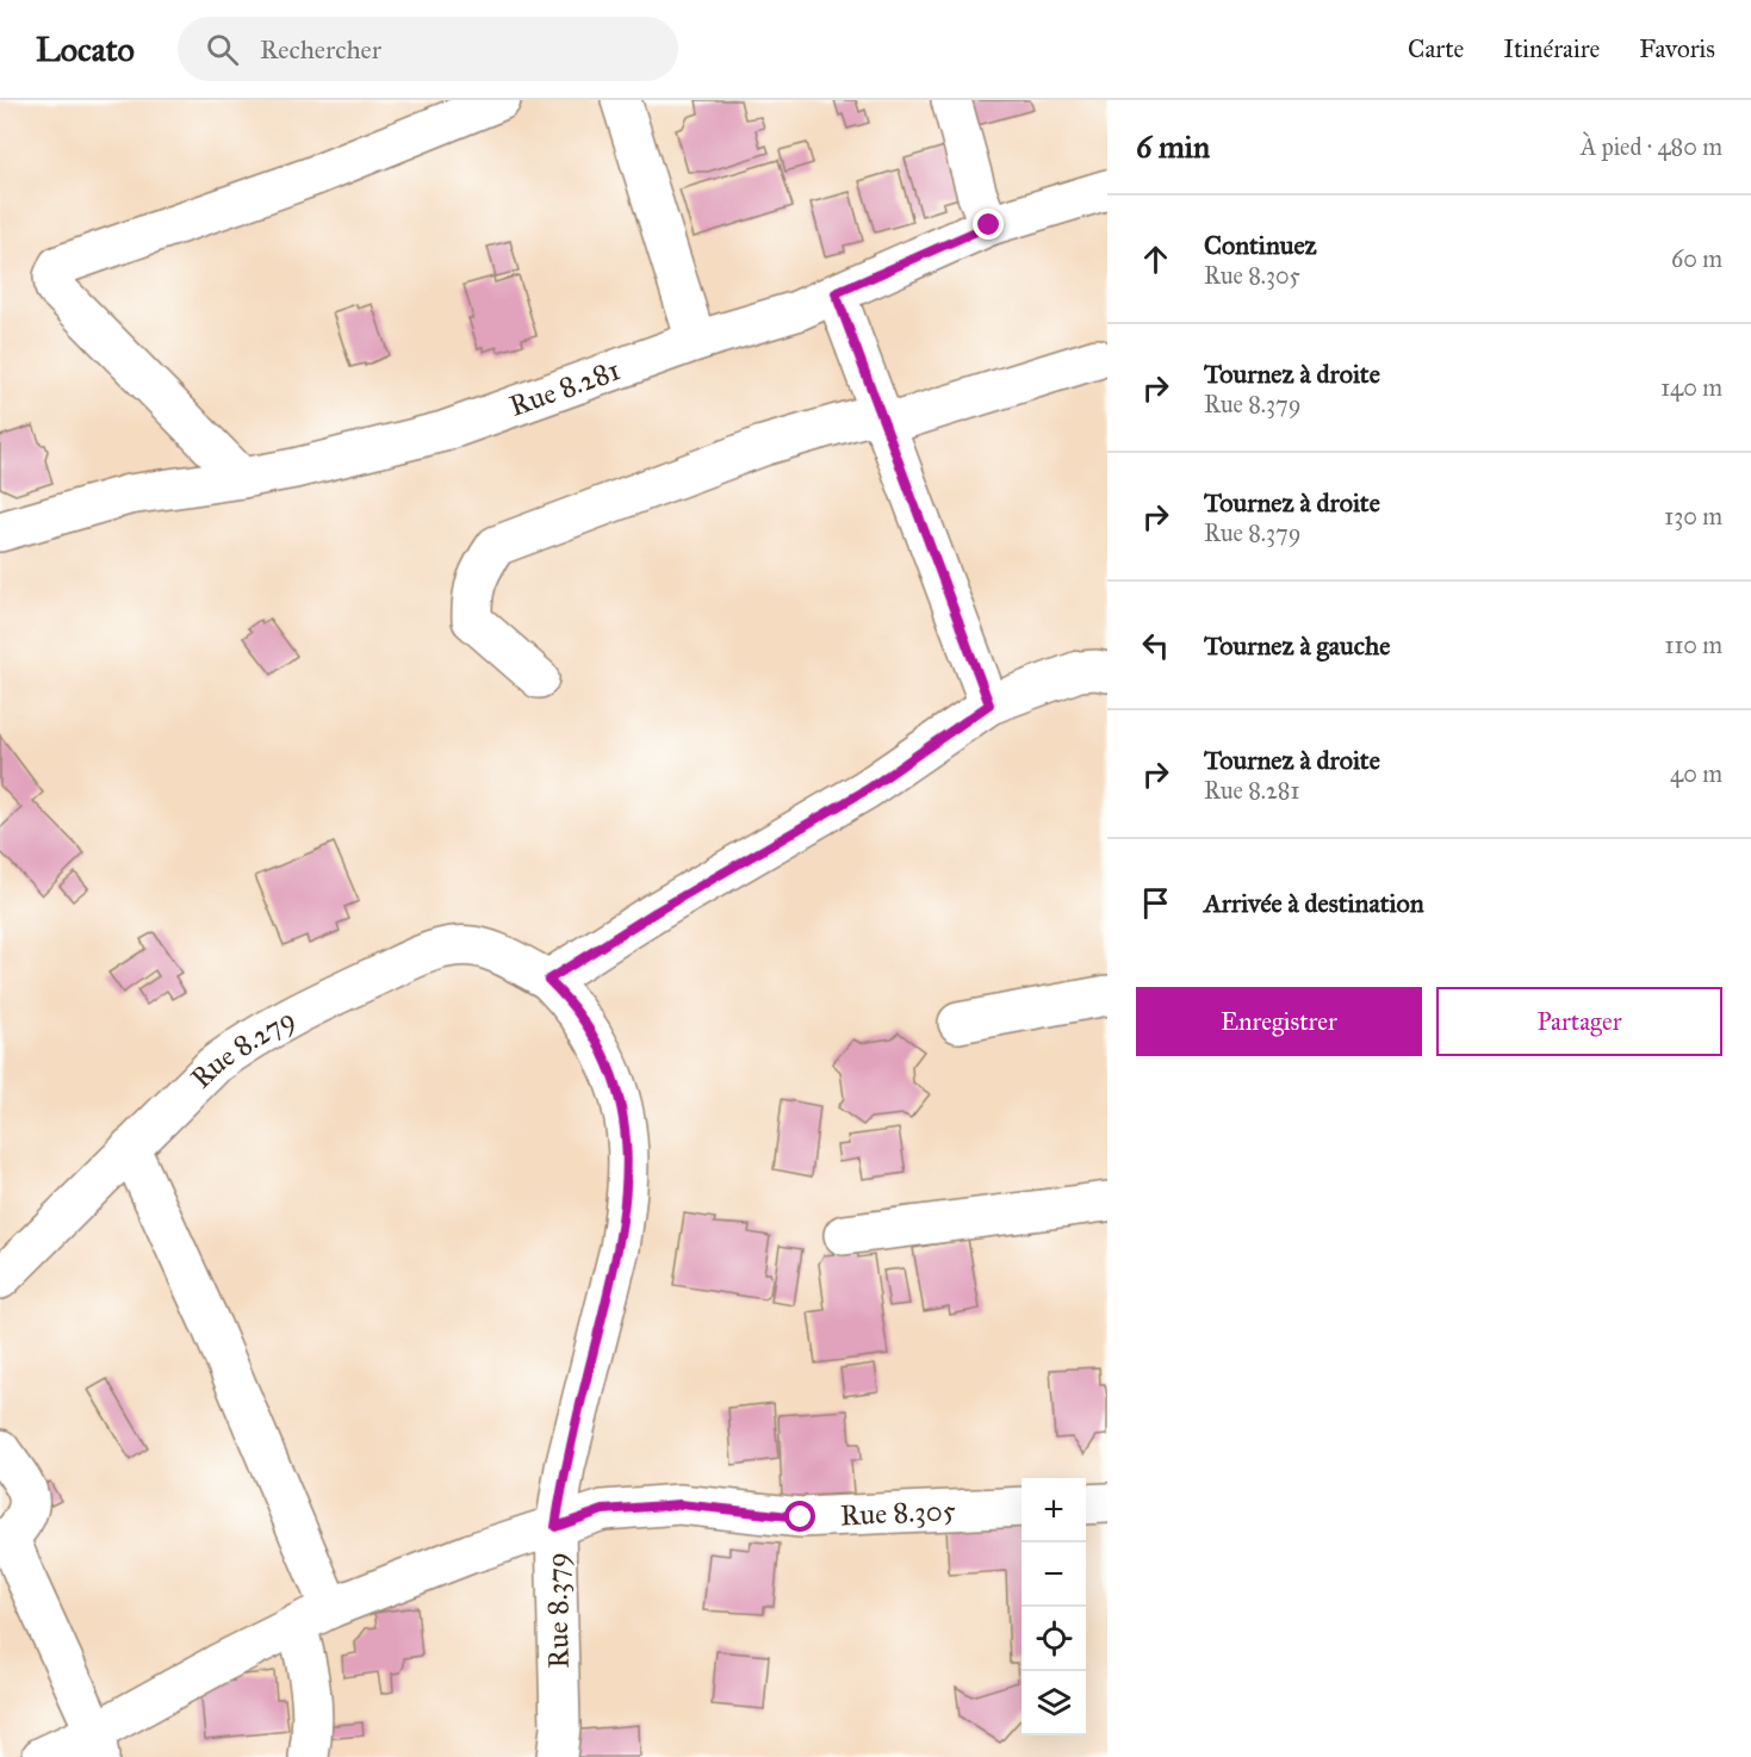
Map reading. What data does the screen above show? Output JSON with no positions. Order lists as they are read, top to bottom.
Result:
{
  "streets": {
    "street": [
      "Rue 8.281",
      "Rue 8.279",
      "Rue 8.305",
      "Rue 8.379"
    ]
  },
  "crossings": [
    ["Rue 8.279", "Rue 8.379"],
    ["Rue 8.305", "Rue 8.379"]
  ],
  "page": {
    "header": "Locato",
    "search": "Rechercher",
    "nav": ["Carte", "Itinéraire", "Favoris"],
    "heading": ["6 min", "À pied · 480 m"],
    "list": [
      ["Continuez", "Rue 8.305", "60 m"],
      ["Tournez à droite", "Rue 8.379", "140 m"],
      ["Tournez à droite", "Rue 8.379", "130 m"],
      ["Tournez à gauche", "110 m"],
      ["Tournez à droite", "Rue 8.281", "40 m"],
      "Arrivée à destination"
    ],
    "buttons": ["Enregistrer", "Partager"],
    "map_buttons": ["+", "−"]
  }
}
